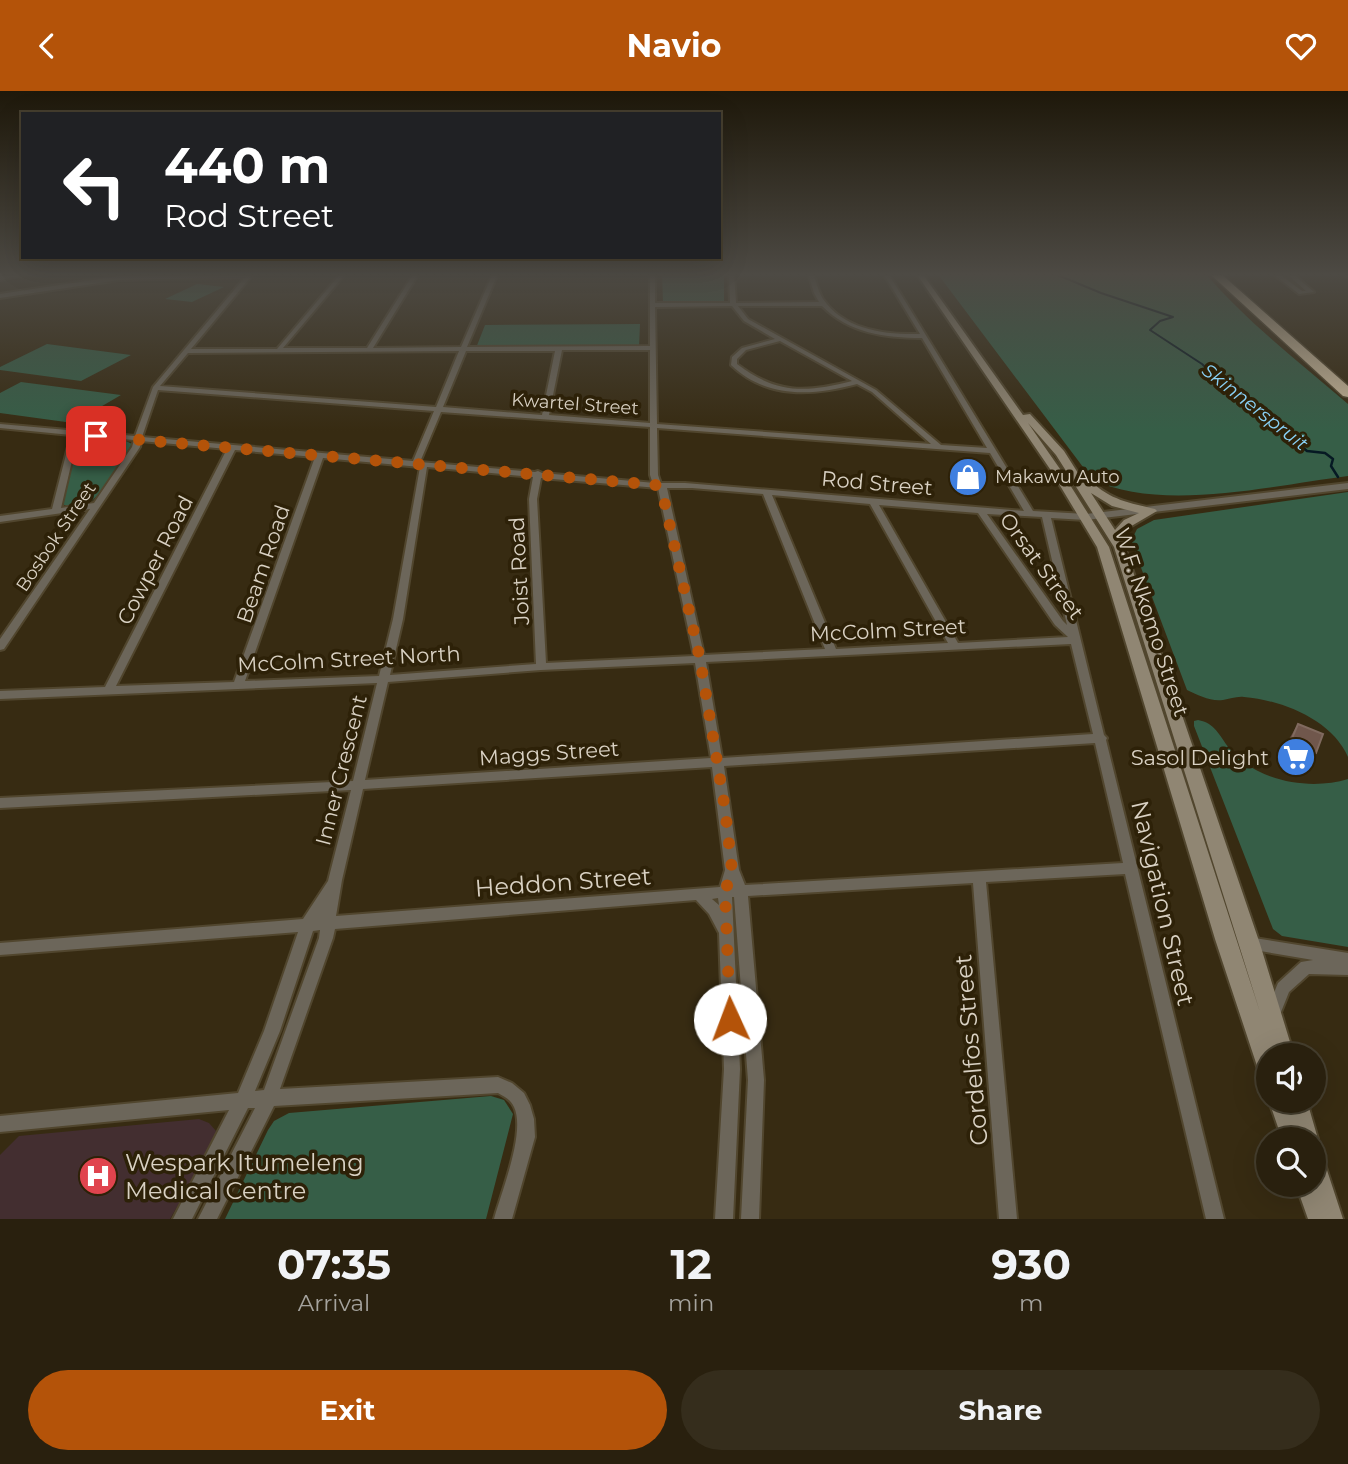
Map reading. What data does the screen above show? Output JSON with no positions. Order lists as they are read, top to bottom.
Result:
{
  "streets": {
    "main road": ["W.F. Nkomo Street"],
    "street": [
      "Kwartel Street",
      "Rod Street",
      "Bosbok Street",
      "Cowper Road",
      "Beam Road",
      "Orsat Street",
      "Joist Road",
      "McColm Street",
      "McColm Street North",
      "Maggs Street",
      "Inner Crescent",
      "Heddon Street",
      "Navigation Street",
      "Cordelfos Street"
    ]
  },
  "crossings": [
    ["Kwartel Street", "Bosbok Street"],
    ["Kwartel Street", "Inner Crescent"],
    ["Rod Street", "Bosbok Street"],
    ["Rod Street", "Cowper Road"],
    ["Rod Street", "Beam Road"],
    ["Rod Street", "Orsat Street"],
    ["Rod Street", "Joist Road"],
    ["Rod Street", "W.F. Nkomo Street"],
    ["Rod Street", "Inner Crescent"],
    ["Rod Street", "Navigation Street"],
    ["Cowper Road", "McColm Street North"],
    ["Beam Road", "McColm Street North"],
    ["Orsat Street", "McColm Street"],
    ["Orsat Street", "Navigation Street"],
    ["Joist Road", "McColm Street North"],
    ["McColm Street", "McColm Street North"],
    ["McColm Street", "Navigation Street"],
    ["McColm Street North", "Inner Crescent"],
    ["Maggs Street", "Inner Crescent"],
    ["Maggs Street", "Navigation Street"],
    ["Inner Crescent", "Heddon Street"],
    ["Heddon Street", "Navigation Street"],
    ["Heddon Street", "Cordelfos Street"]
  ],
  "water": ["Skinnerspruit"],
  "places": {
    "shop": ["Makawu Auto"],
    "supermarket": ["Sasol Delight"],
    "hospital": ["Wespark Itumeleng Medical Centre"]
  },
  "page": {
    "header": "Navio",
    "turn": ["440 m", "Rod Street"],
    "eta": [
      "07:35",
      "Arrival",
      "12",
      "min",
      "930",
      "m"
    ],
    "buttons": ["Exit", "Share"]
  }
}
